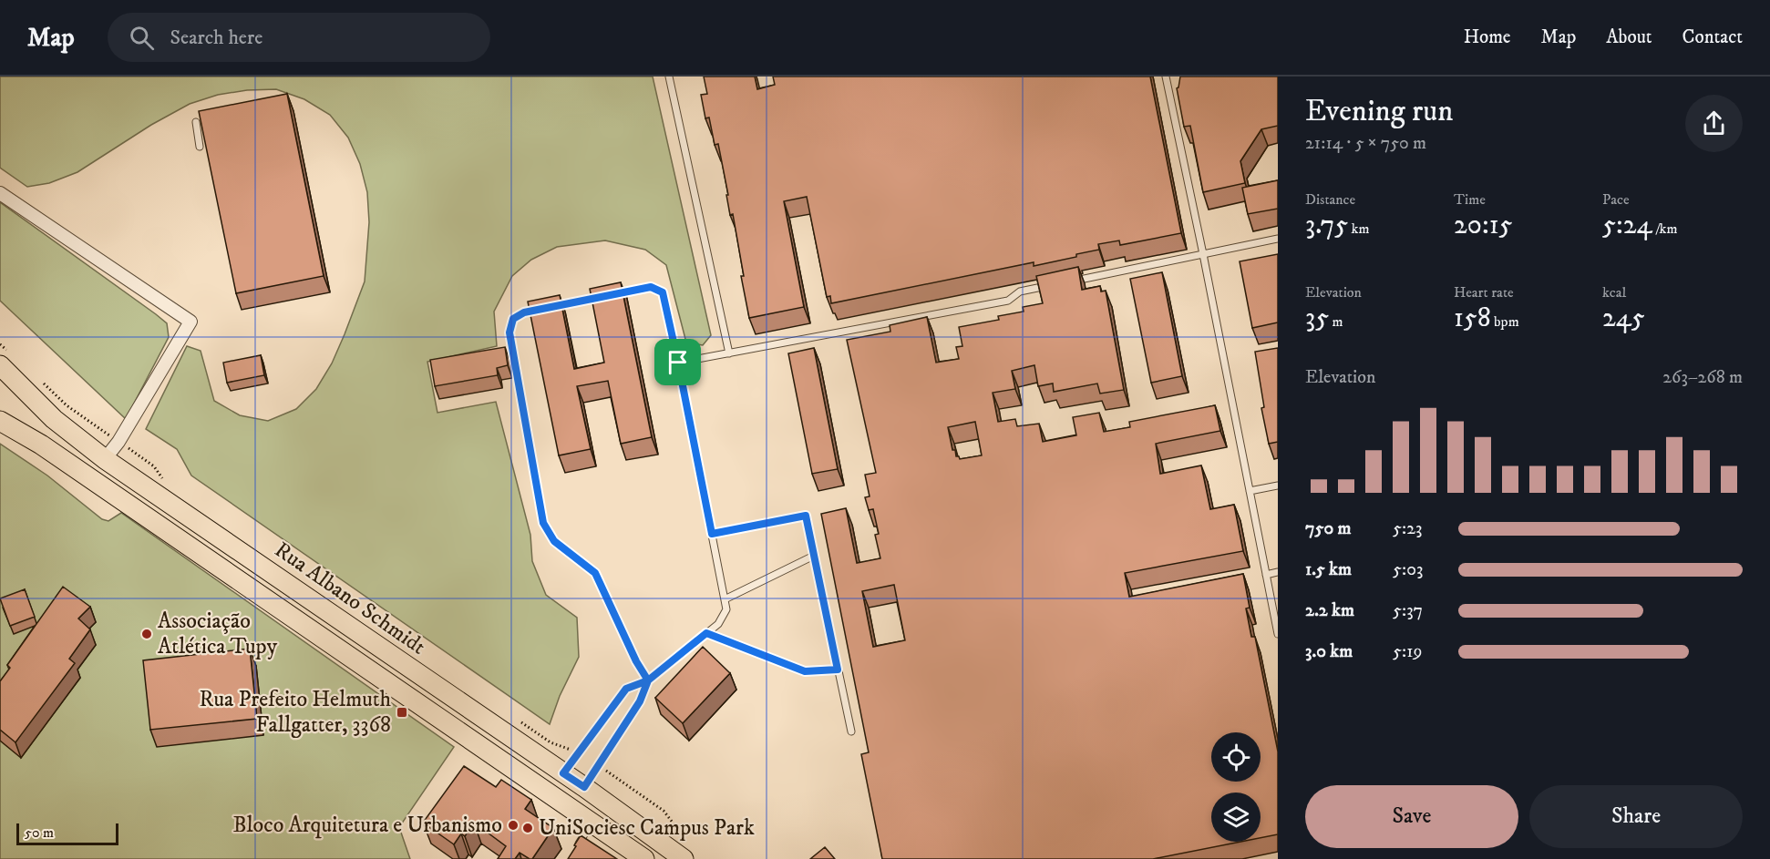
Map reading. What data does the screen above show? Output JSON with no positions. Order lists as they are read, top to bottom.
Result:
{
  "streets": {
    "main road": ["Rua Albano Schmidt"]
  },
  "places": {
    "other": ["Associação Atlética Tupy", "Bloco Arquitetura e Urbanismo", "UniSociesc Campus Park"],
    "transit": ["Rua Prefeito Helmuth Fallgatter, 3368"]
  },
  "scale_bar": "50 m",
  "page": {
    "header": "Map",
    "search": "Search here",
    "nav": [
      "Home",
      "Map",
      "About",
      "Contact"
    ],
    "heading": ["Evening run", "21:14 · 5 × 750 m"],
    "stats": [
      ["Distance", "3.75 km"],
      ["Time", "20:15"],
      ["Pace", "5:24 /km"],
      ["Elevation", "35 m"],
      ["Heart rate", "158 bpm"],
      ["kcal", "245"]
    ],
    "chart": ["Elevation", "263–268 m"],
    "list": [
      {
        "name": "750 m",
        "note": "5:23"
      },
      {
        "name": "1.5 km",
        "note": "5:03"
      },
      {
        "name": "2.2 km",
        "note": "5:37"
      },
      {
        "name": "3.0 km",
        "note": "5:19"
      }
    ],
    "buttons": ["Save", "Share"],
    "scale": "50 m"
  }
}
